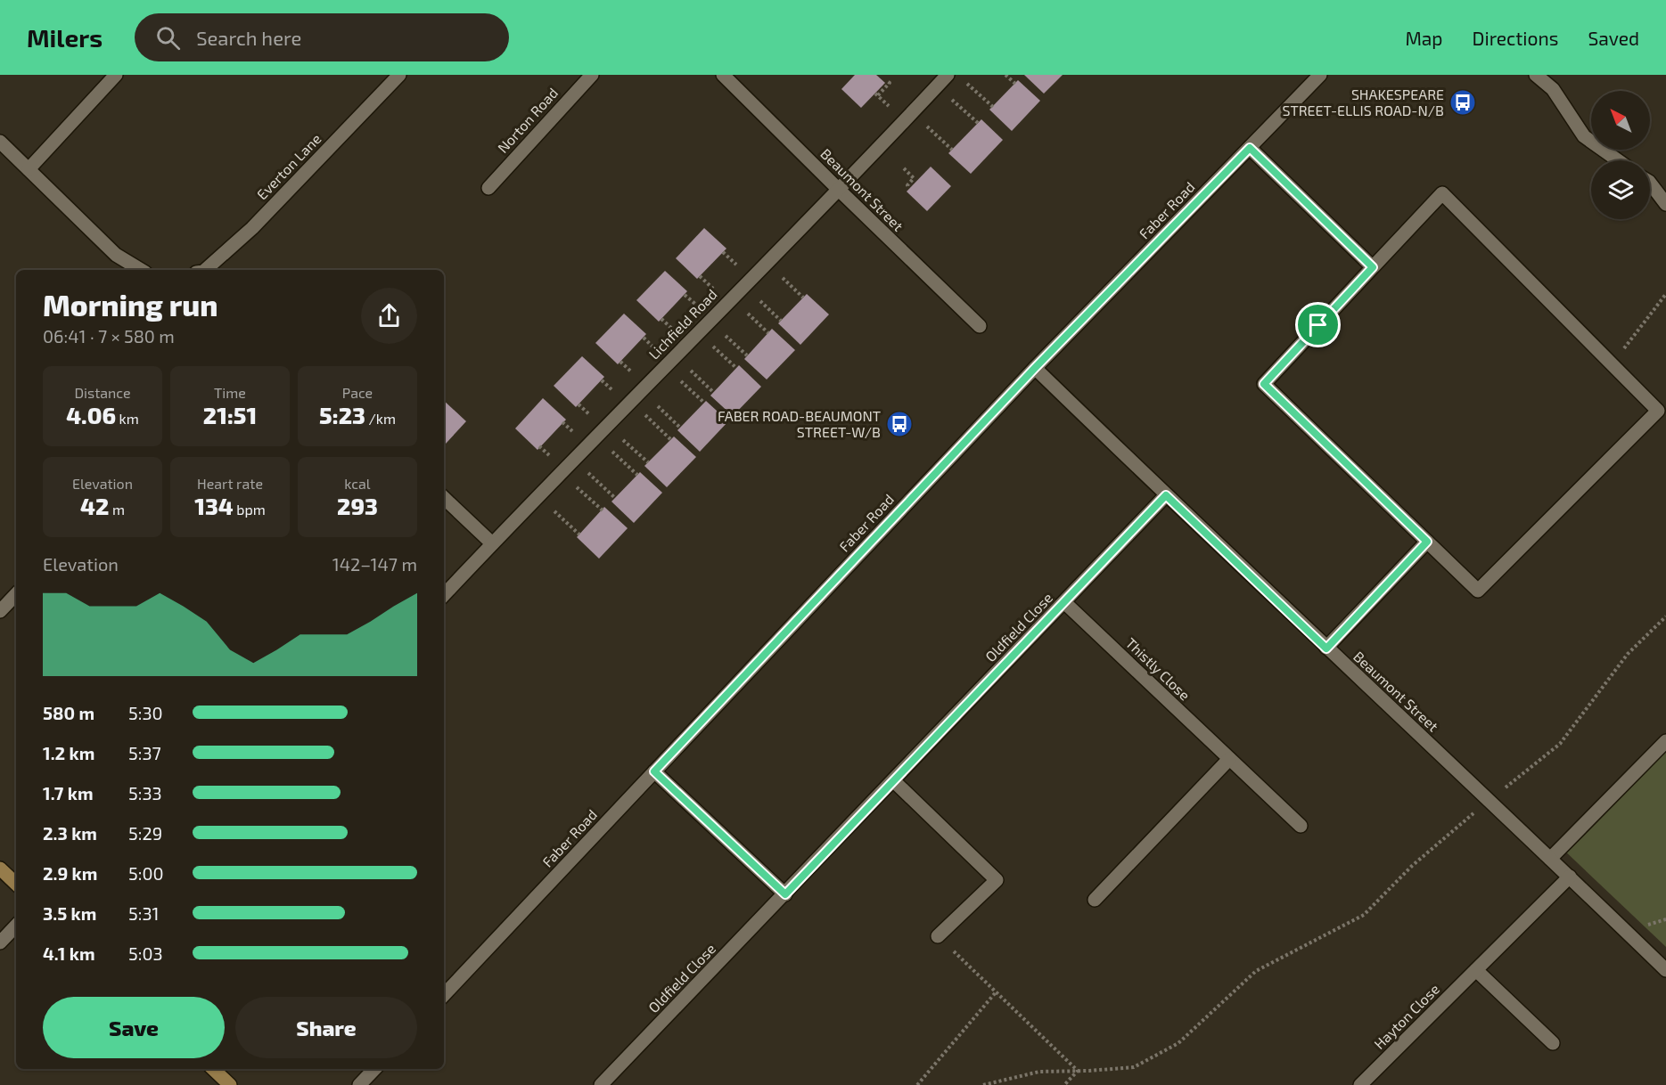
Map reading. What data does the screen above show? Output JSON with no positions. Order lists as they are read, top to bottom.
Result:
{
  "streets": {
    "street": [
      "Norton Road",
      "Everton Lane",
      "Beaumont Street",
      "Faber Road",
      "Lichfield Road",
      "Oldfield Close",
      "Thistly Close",
      "Hayton Close"
    ]
  },
  "crossings": [
    ["Beaumont Street", "Faber Road"],
    ["Beaumont Street", "Lichfield Road"],
    ["Beaumont Street", "Oldfield Close"],
    ["Beaumont Street", "Hayton Close"],
    ["Oldfield Close", "Thistly Close"]
  ],
  "places": {
    "bus stop": ["SHAKESPEARE STREET-ELLIS ROAD-N/B", "FABER ROAD-BEAUMONT STREET-W/B"]
  },
  "north": "top left",
  "page": {
    "header": "Milers",
    "search": "Search here",
    "nav": ["Map", "Directions", "Saved"],
    "heading": ["Morning run", "06:41 · 7 × 580 m"],
    "stats": [
      ["Distance", "4.06 km"],
      ["Time", "21:51"],
      ["Pace", "5:23 /km"],
      ["Elevation", "42 m"],
      ["Heart rate", "134 bpm"],
      ["kcal", "293"]
    ],
    "chart": ["Elevation", "142–147 m"],
    "list": [
      {
        "name": "580 m",
        "note": "5:30"
      },
      {
        "name": "1.2 km",
        "note": "5:37"
      },
      {
        "name": "1.7 km",
        "note": "5:33"
      },
      {
        "name": "2.3 km",
        "note": "5:29"
      },
      {
        "name": "2.9 km",
        "note": "5:00"
      },
      {
        "name": "3.5 km",
        "note": "5:31"
      },
      {
        "name": "4.1 km",
        "note": "5:03"
      }
    ],
    "buttons": ["Save", "Share"]
  }
}
